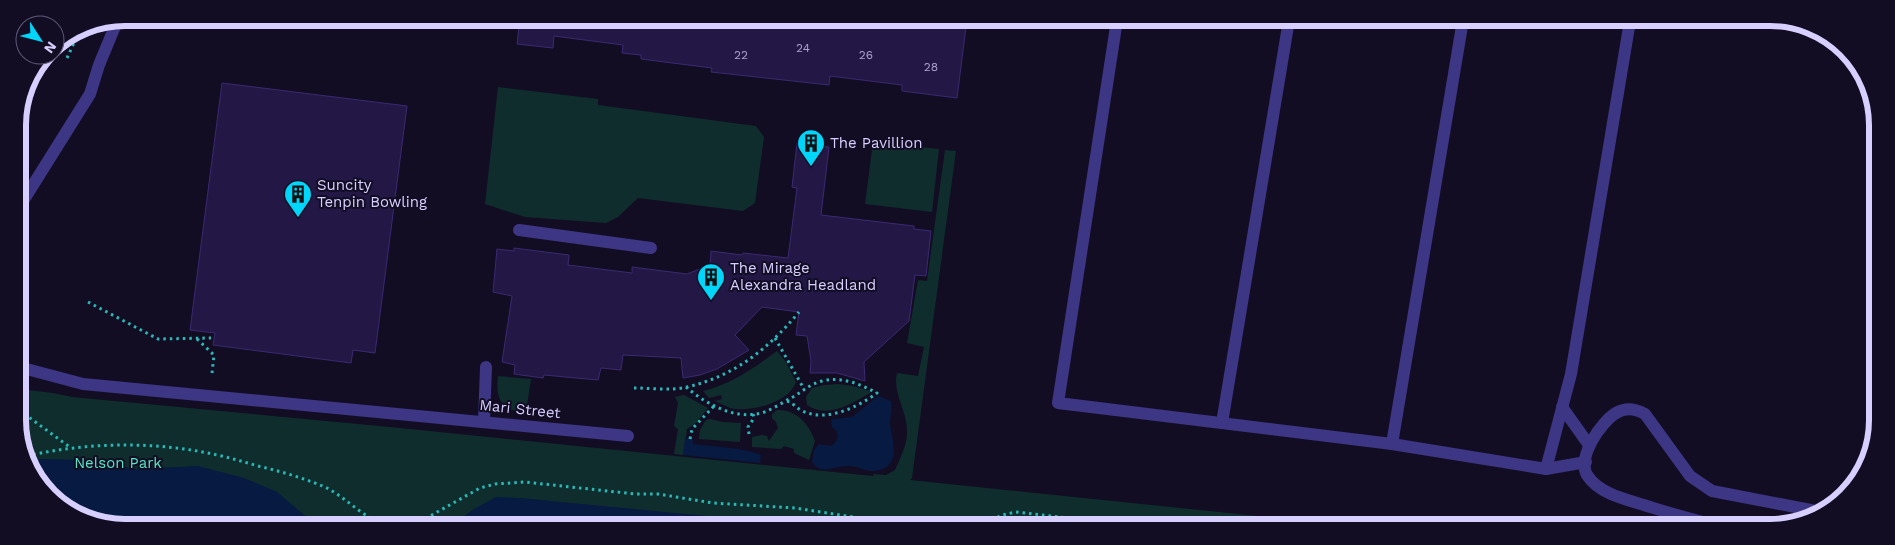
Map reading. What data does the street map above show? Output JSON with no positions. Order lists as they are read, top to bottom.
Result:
{
  "streets": {
    "street": ["Mari Street"]
  },
  "parks": ["Nelson Park"],
  "places": {
    "building": ["The Pavillion", "Suncity Tenpin Bowling", "The Mirage Alexandra Headland"]
  },
  "house_numbers": [
    "24",
    "22",
    "26",
    "28"
  ],
  "north": "bottom right"
}
